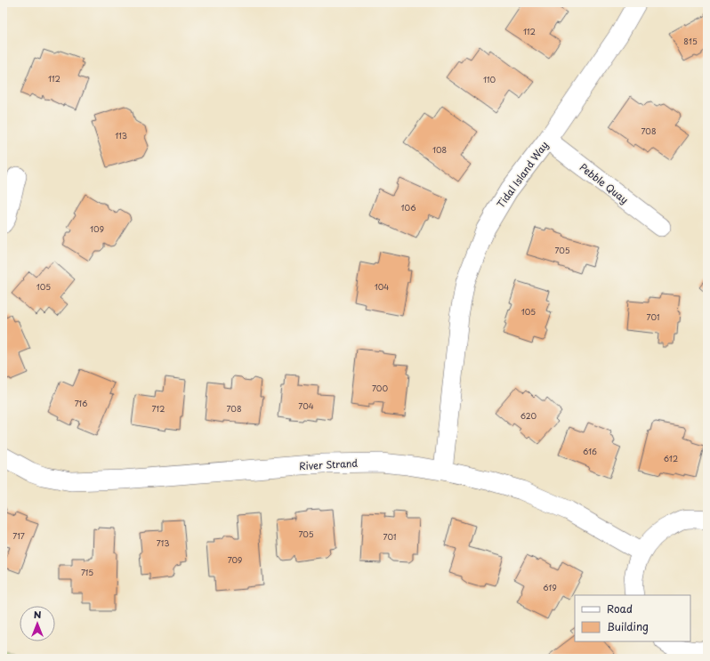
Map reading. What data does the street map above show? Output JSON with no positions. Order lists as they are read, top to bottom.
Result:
{
  "streets": {
    "street": ["Tidal Island Way", "Pebble Quay", "River Strand"]
  },
  "crossings": [
    ["Tidal Island Way", "Pebble Quay"],
    ["Tidal Island Way", "River Strand"]
  ],
  "house_numbers": [
    "112",
    "815",
    "112",
    "110",
    "708",
    "113",
    "108",
    "106",
    "109",
    "705",
    "105",
    "104",
    "105",
    "701",
    "700",
    "716",
    "704",
    "712",
    "708",
    "620",
    "616",
    "612",
    "705",
    "717",
    "701",
    "713",
    "709",
    "715",
    "619"
  ],
  "legend": ["Road", "Building"],
  "north": "top"
}
